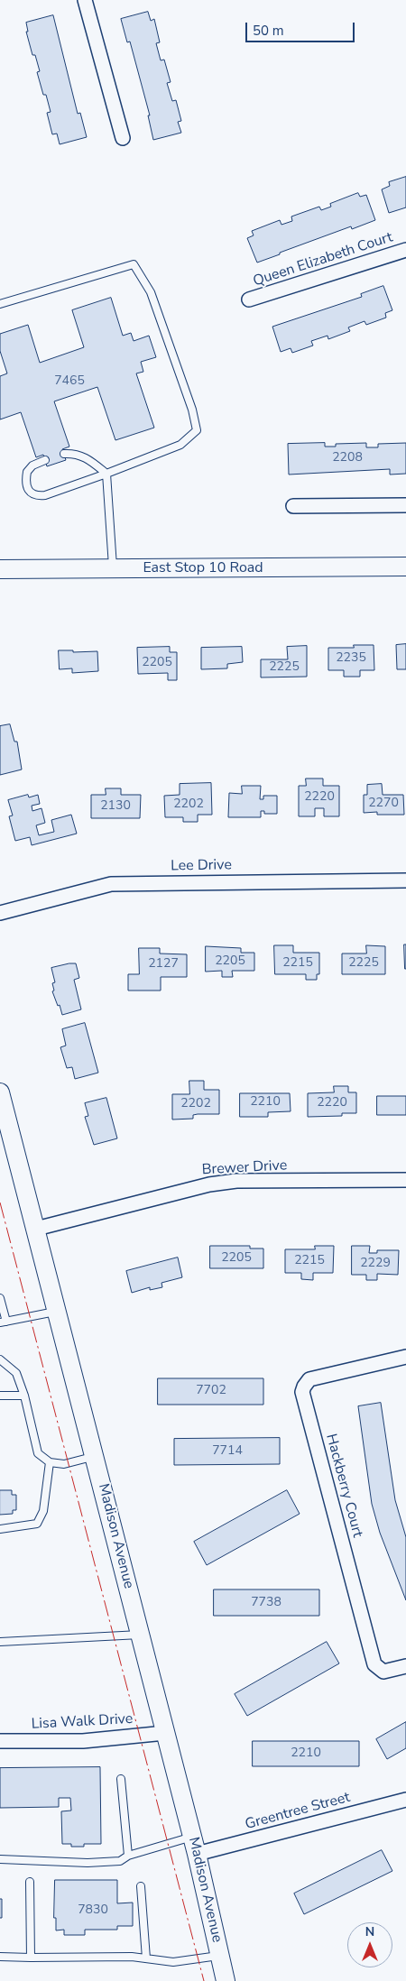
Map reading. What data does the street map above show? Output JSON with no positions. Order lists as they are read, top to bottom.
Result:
{
  "streets": {
    "main road": ["East Stop 10 Road", "Madison Avenue"],
    "street": [
      "Queen Elizabeth Court",
      "Lee Drive",
      "Brewer Drive",
      "Hackberry Court",
      "Lisa Walk Drive",
      "Greentree Street"
    ]
  },
  "crossings": [
    ["Brewer Drive", "Madison Avenue"],
    ["Madison Avenue", "Lisa Walk Drive"],
    ["Madison Avenue", "Greentree Street"]
  ],
  "house_numbers": [
    "7465",
    "2208",
    "2235",
    "2205",
    "2225",
    "2220",
    "2270",
    "2202",
    "2130",
    "2205",
    "2215",
    "2225",
    "2127",
    "2210",
    "2220",
    "2202",
    "2205",
    "2215",
    "2229",
    "7702",
    "7714",
    "7738",
    "2210",
    "7830"
  ],
  "scale_bar": "50 m",
  "north": "top"
}
